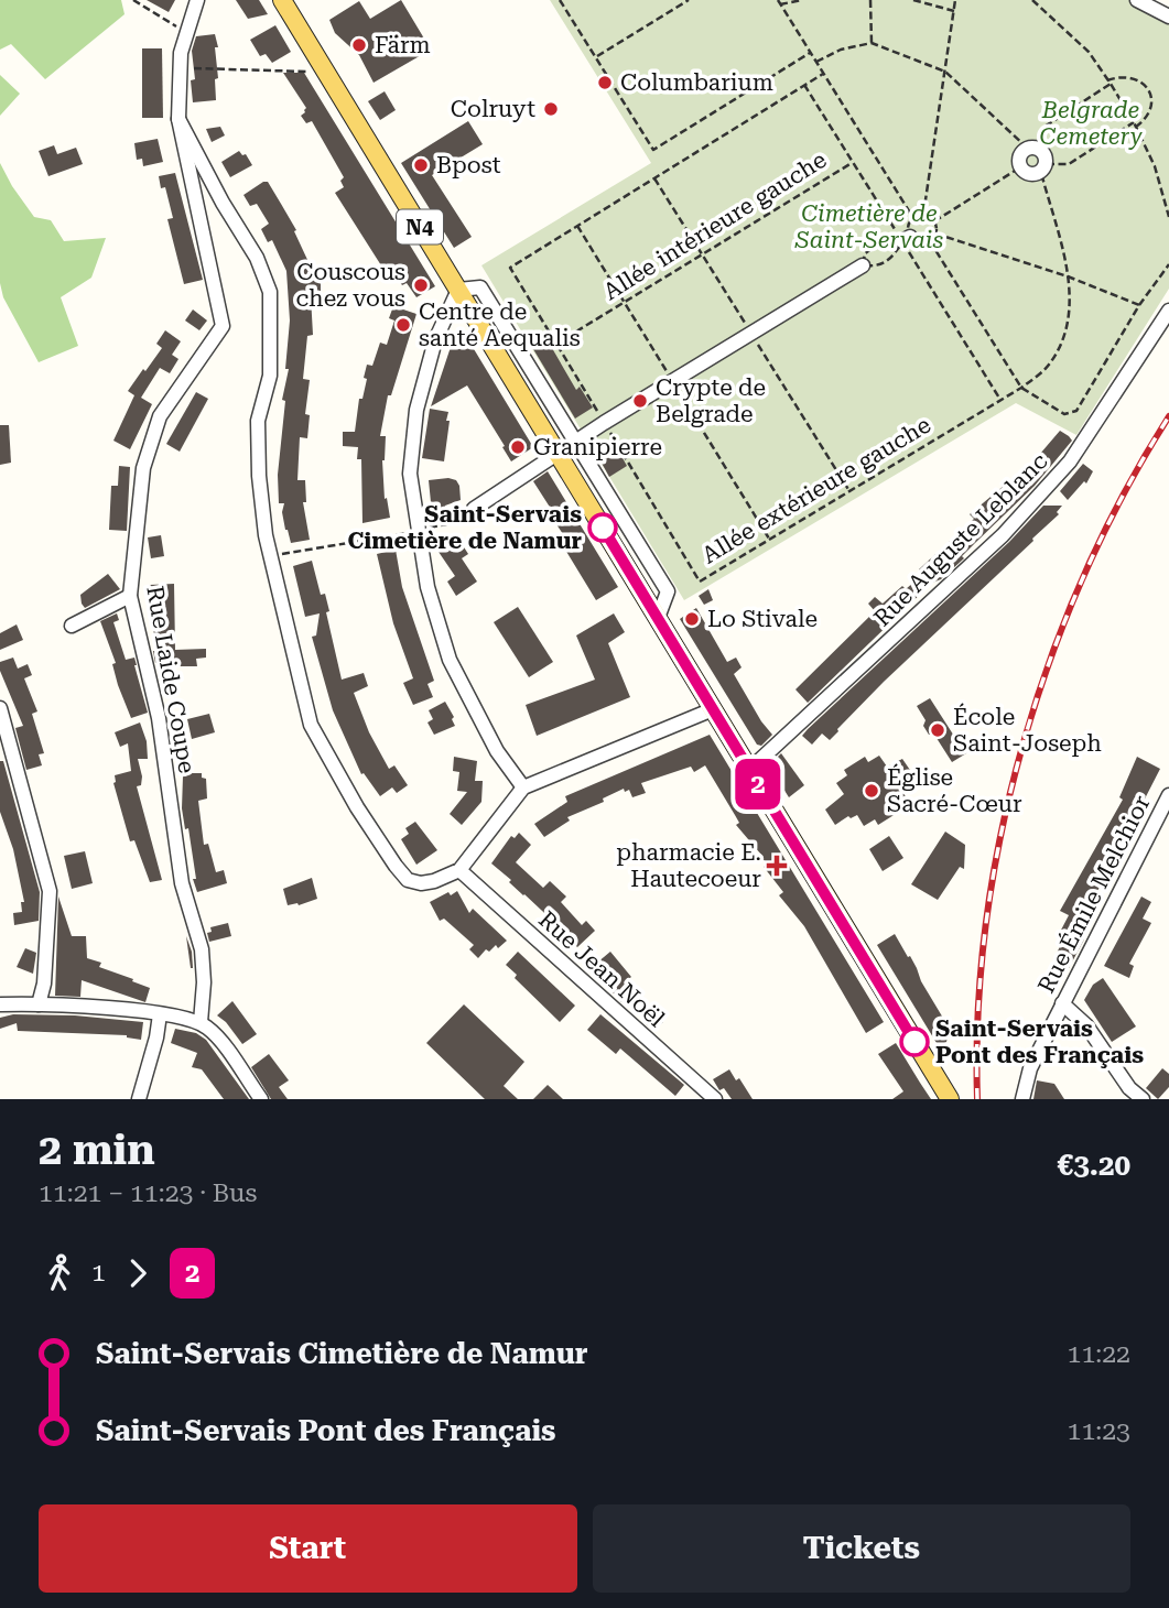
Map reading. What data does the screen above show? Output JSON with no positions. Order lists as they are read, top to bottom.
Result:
{
  "streets": {
    "main road": ["N4"],
    "street": [
      "Rue Auguste Leblanc",
      "Rue Laide Coupe",
      "Rue Émile Melchior",
      "Rue Jean Noël"
    ],
    "path": ["Allée intérieure gauche", "Allée extérieure gauche"]
  },
  "crossings": [
    ["Allée intérieure gauche", "Allée extérieure gauche"],
    ["N4", "Rue Auguste Leblanc"]
  ],
  "parks": ["Belgrade Cemetery", "Cimetière de Saint-Servais"],
  "places": {
    "other": [
      "Färm",
      "Columbarium",
      "Colruyt",
      "Bpost",
      "Couscous chez vous",
      "Centre de santé Aequalis",
      "Crypte de Belgrade",
      "Granipierre",
      "Saint-Servais Cimetière de Namur",
      "Lo Stivale",
      "École Saint-Joseph",
      "Église Sacré-Cœur",
      "Saint-Servais Pont des Français"
    ],
    "health": ["pharmacie E. Hautecoeur"]
  },
  "lines": ["bus line 2"],
  "page": {
    "on_map": "2",
    "heading": ["2 min", "11:21 – 11:23 · Bus", "€3.20"],
    "legs": ["1", "2"],
    "list": [
      {
        "name": "Saint-Servais Cimetière de Namur",
        "value": "11:22"
      },
      {
        "name": "Saint-Servais Pont des Français",
        "value": "11:23"
      }
    ],
    "buttons": ["Start", "Tickets"]
  }
}
